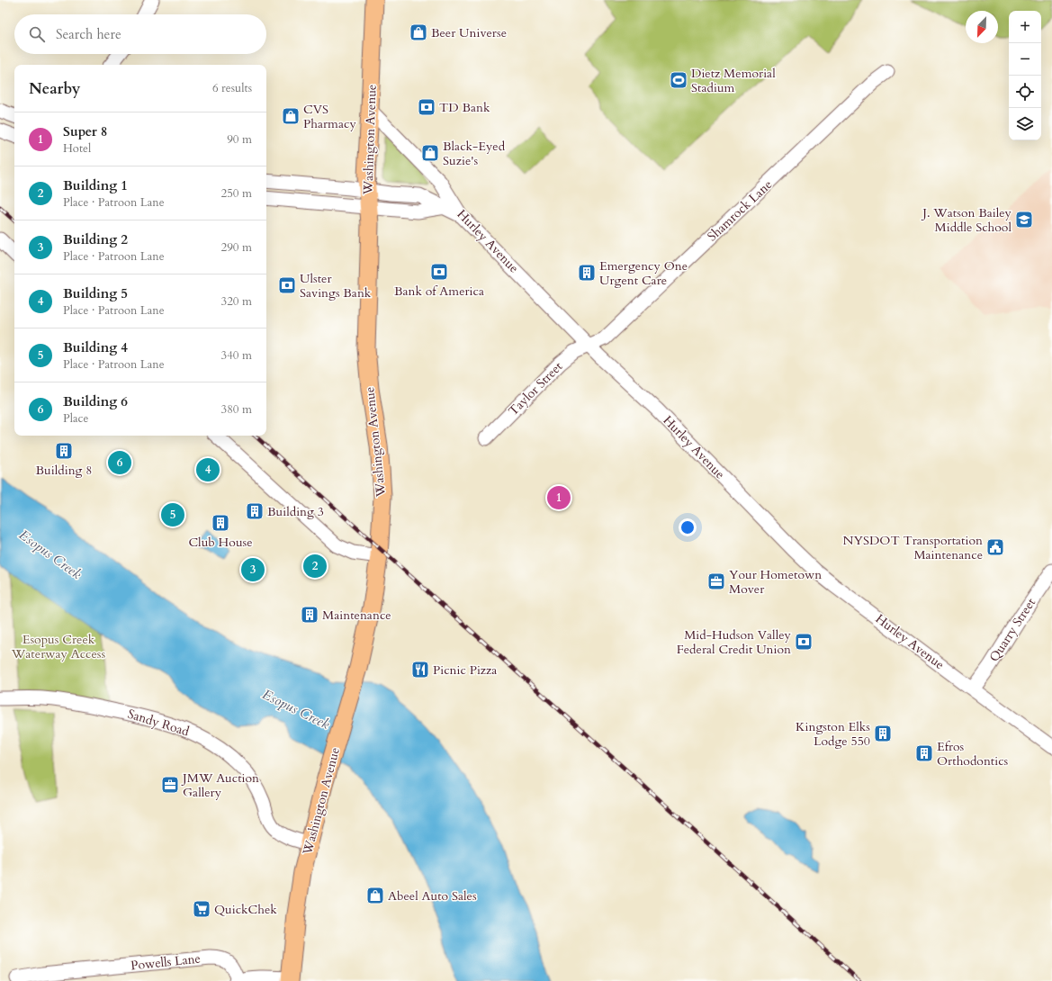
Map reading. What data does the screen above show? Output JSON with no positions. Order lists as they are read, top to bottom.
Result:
{
  "streets": {
    "main road": ["Washington Avenue"],
    "street": [
      "Shamrock Lane",
      "Hurley Avenue",
      "Taylor Street",
      "Quarry Street",
      "Sandy Road",
      "Powells Lane"
    ]
  },
  "crossings": [
    ["Washington Avenue", "Hurley Avenue"],
    ["Washington Avenue", "Sandy Road"],
    ["Shamrock Lane", "Hurley Avenue"],
    ["Shamrock Lane", "Taylor Street"],
    ["Hurley Avenue", "Taylor Street"],
    ["Hurley Avenue", "Quarry Street"]
  ],
  "water": ["Esopus Creek"],
  "parks": ["Esopus Creek Waterway Access"],
  "places": {
    "shop": [
      "Beer Universe",
      "CVS Pharmacy",
      "Black-Eyed Suzie's",
      "Abeel Auto Sales"
    ],
    "sports": ["Dietz Memorial Stadium"],
    "bank": [
      "TD Bank",
      "Bank of America",
      "Ulster Savings Bank",
      "Mid-Hudson Valley Federal Credit Union"
    ],
    "school or university": ["J. Watson Bailey Middle School"],
    "building": [
      "Emergency One Urgent Care",
      "Building 8",
      "Building 3",
      "Club House",
      "Maintenance",
      "Kingston Elks Lodge 550",
      "Efros Orthodontics"
    ],
    "public building": ["NYSDOT Transportation Maintenance"],
    "office": ["Your Hometown Mover", "JMW Auction Gallery"],
    "restaurant": ["Picnic Pizza"],
    "supermarket": ["QuickChek"]
  },
  "north": "bottom left",
  "page": {
    "map_buttons": ["+", "−"],
    "search": "Search here",
    "heading": ["Nearby", "6 results"],
    "list": [
      {
        "mark": "1",
        "name": "Super 8",
        "note": "Hotel",
        "value": "90 m"
      },
      {
        "mark": "2",
        "name": "Building 1",
        "note": "Place · Patroon Lane",
        "value": "250 m"
      },
      {
        "mark": "3",
        "name": "Building 2",
        "note": "Place · Patroon Lane",
        "value": "290 m"
      },
      {
        "mark": "4",
        "name": "Building 5",
        "note": "Place · Patroon Lane",
        "value": "320 m"
      },
      {
        "mark": "5",
        "name": "Building 4",
        "note": "Place · Patroon Lane",
        "value": "340 m"
      },
      {
        "mark": "6",
        "name": "Building 6",
        "note": "Place",
        "value": "380 m"
      }
    ],
    "pins": [
      "6",
      "4",
      "1",
      "5",
      "2",
      "3"
    ]
  }
}
